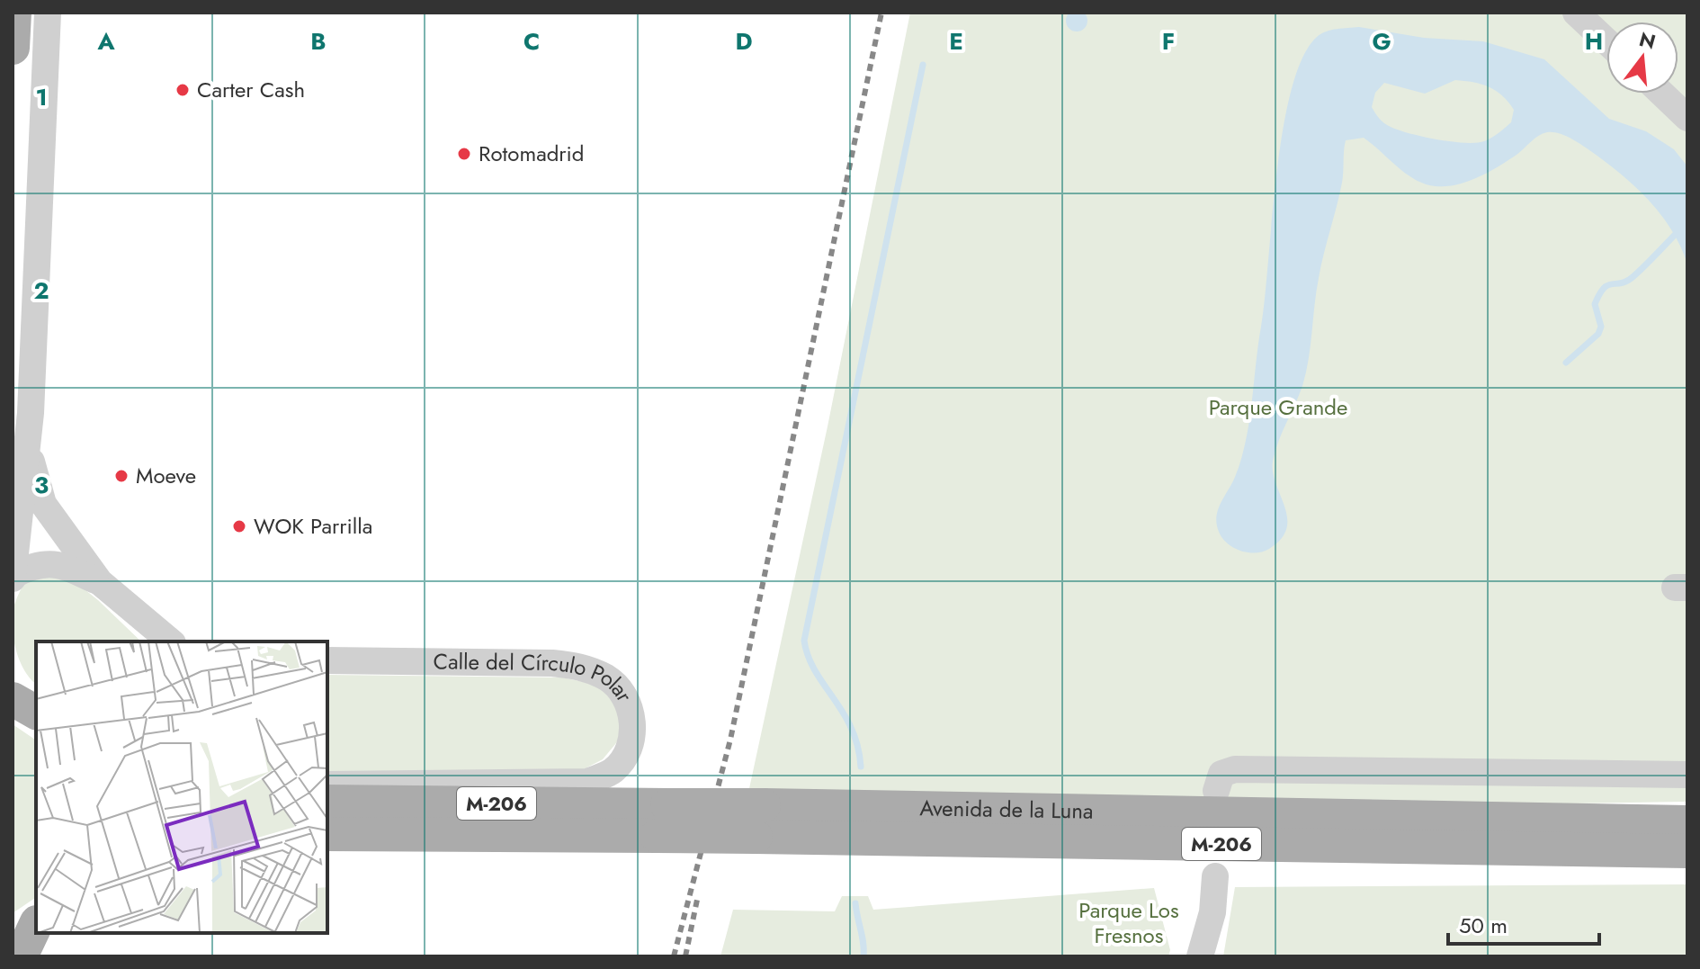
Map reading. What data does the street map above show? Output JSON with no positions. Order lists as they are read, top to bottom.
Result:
{
  "streets": {
    "main road": ["M-206", "Avenida de la Luna"],
    "street": ["Calle del Círculo Polar"]
  },
  "parks": ["Parque Grande", "Parque Los Fresnos"],
  "places": [
    "Carter Cash",
    "Rotomadrid",
    "Moeve",
    "WOK Parrilla"
  ],
  "scale_bar": "50 m",
  "north": "top",
  "grid": {
    "columns": [
      "A",
      "B",
      "C",
      "D",
      "E",
      "F",
      "G",
      "H"
    ],
    "rows": ["1", "2", "3"]
  }
}
